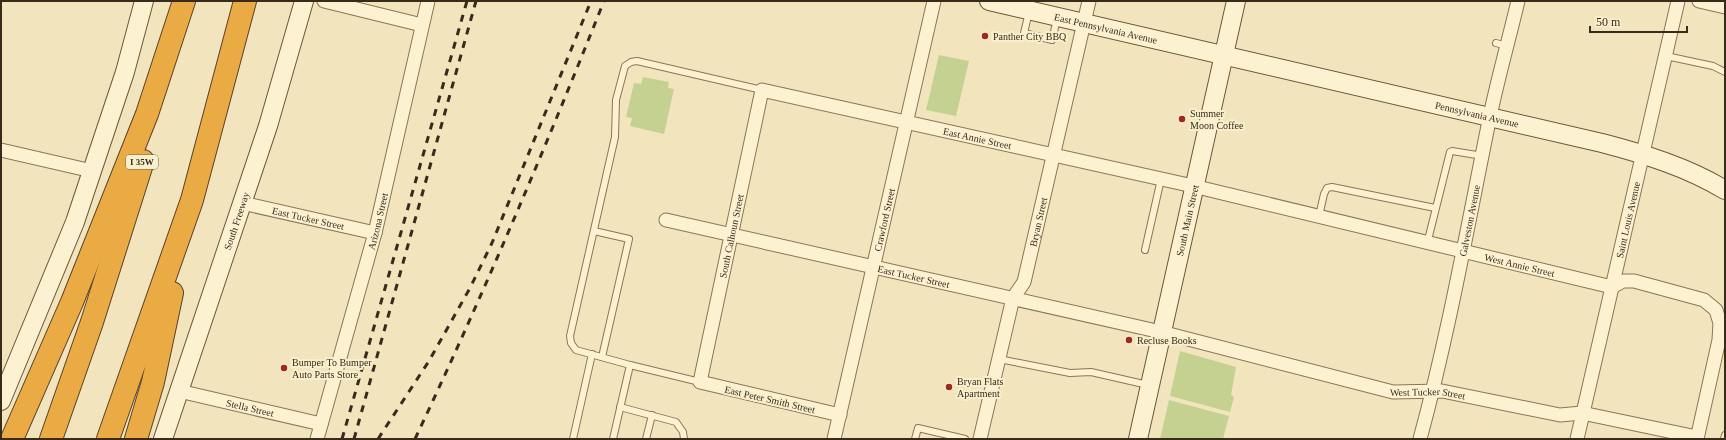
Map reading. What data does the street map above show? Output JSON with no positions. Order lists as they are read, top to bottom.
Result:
{
  "streets": {
    "highway": ["I 35W"],
    "street": [
      "East Pennsylvania Avenue",
      "Pennsylvania Avenue",
      "East Annie Street",
      "East Tucker Street",
      "Crawford Street",
      "South Main Street",
      "Galveston Avenue",
      "Saint Louis Avenue",
      "South Freeway",
      "Arizona Street",
      "Bryan Street",
      "South Calhoun Street",
      "West Annie Street",
      "West Tucker Street",
      "East Peter Smith Street",
      "Stella Street"
    ]
  },
  "crossings": [
    ["East Pennsylvania Avenue", "Pennsylvania Avenue"],
    ["East Pennsylvania Avenue", "South Main Street"],
    ["East Pennsylvania Avenue", "Bryan Street"],
    ["Pennsylvania Avenue", "South Main Street"],
    ["Pennsylvania Avenue", "Galveston Avenue"],
    ["Pennsylvania Avenue", "Saint Louis Avenue"],
    ["East Annie Street", "Crawford Street"],
    ["East Annie Street", "South Main Street"],
    ["East Annie Street", "Bryan Street"],
    ["East Annie Street", "South Calhoun Street"],
    ["East Annie Street", "West Annie Street"],
    ["East Tucker Street", "Crawford Street"],
    ["East Tucker Street", "South Main Street"],
    ["East Tucker Street", "South Freeway"],
    ["East Tucker Street", "Arizona Street"],
    ["East Tucker Street", "Bryan Street"],
    ["East Tucker Street", "South Calhoun Street"],
    ["East Tucker Street", "West Tucker Street"],
    ["Crawford Street", "East Peter Smith Street"],
    ["South Main Street", "West Annie Street"],
    ["South Main Street", "West Tucker Street"],
    ["Galveston Avenue", "West Annie Street"],
    ["Galveston Avenue", "West Tucker Street"],
    ["Saint Louis Avenue", "West Annie Street"],
    ["Saint Louis Avenue", "West Tucker Street"],
    ["South Freeway", "Stella Street"],
    ["Arizona Street", "Stella Street"],
    ["South Calhoun Street", "East Peter Smith Street"]
  ],
  "places": [
    "Panther City BBQ",
    "Summer Moon Coffee",
    "Recluse Books",
    "Bumper To Bumper Auto Parts Store",
    "Bryan Flats Apartment"
  ],
  "scale_bar": "50 m"
}
